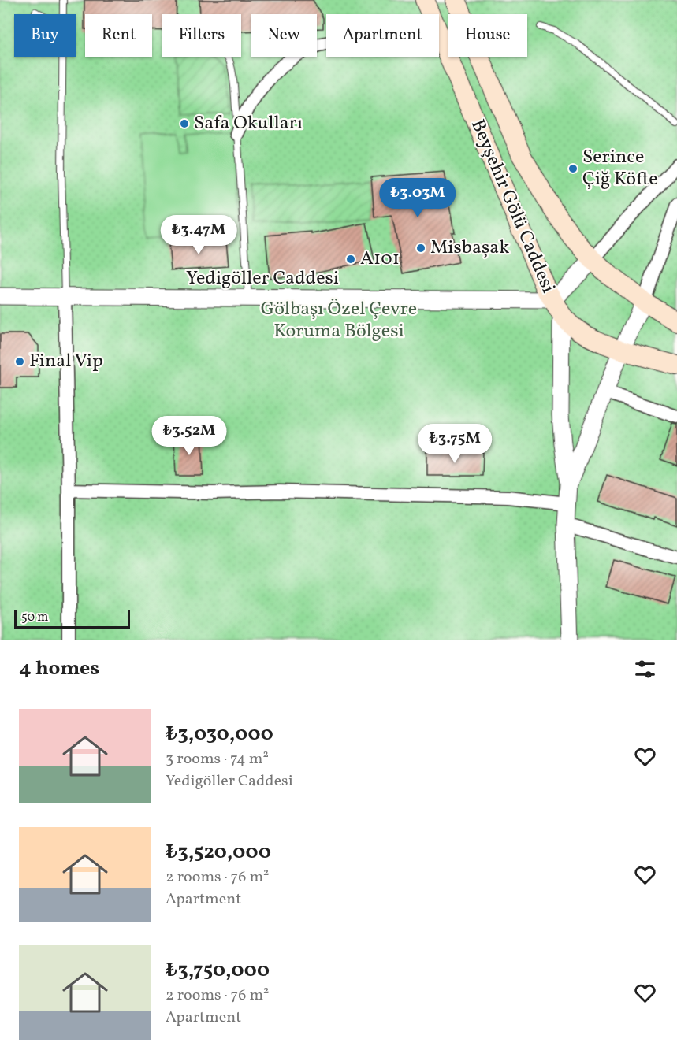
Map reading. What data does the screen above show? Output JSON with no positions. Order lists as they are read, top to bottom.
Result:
{
  "streets": {
    "main road": ["Beyşehir Gölü Caddesi"],
    "street": ["Yedigöller Caddesi"]
  },
  "crossings": [
    ["Beyşehir Gölü Caddesi", "Yedigöller Caddesi"]
  ],
  "parks": ["Gölbaşı Özel Çevre Koruma Bölgesi"],
  "places": [
    "Safa Okulları",
    "Serince Çiğ Köfte",
    "Misbaşak",
    "A101",
    "Final Vip"
  ],
  "scale_bar": "50 m",
  "page": {
    "chip": [
      "Buy",
      "Rent",
      "Filters",
      "New",
      "Apartment",
      "House"
    ],
    "price": [
      "₺3.03M",
      "₺3.47M",
      "₺3.52M",
      "₺3.75M"
    ],
    "scale": "50 m",
    "heading": "4 homes",
    "list": [
      {
        "name": "₺3,030,000",
        "note": "3 rooms · 74 m² · Yedigöller Caddesi"
      },
      {
        "name": "₺3,520,000",
        "note": "2 rooms · 76 m² · Apartment"
      },
      {
        "name": "₺3,750,000",
        "note": "2 rooms · 76 m² · Apartment"
      }
    ]
  }
}
